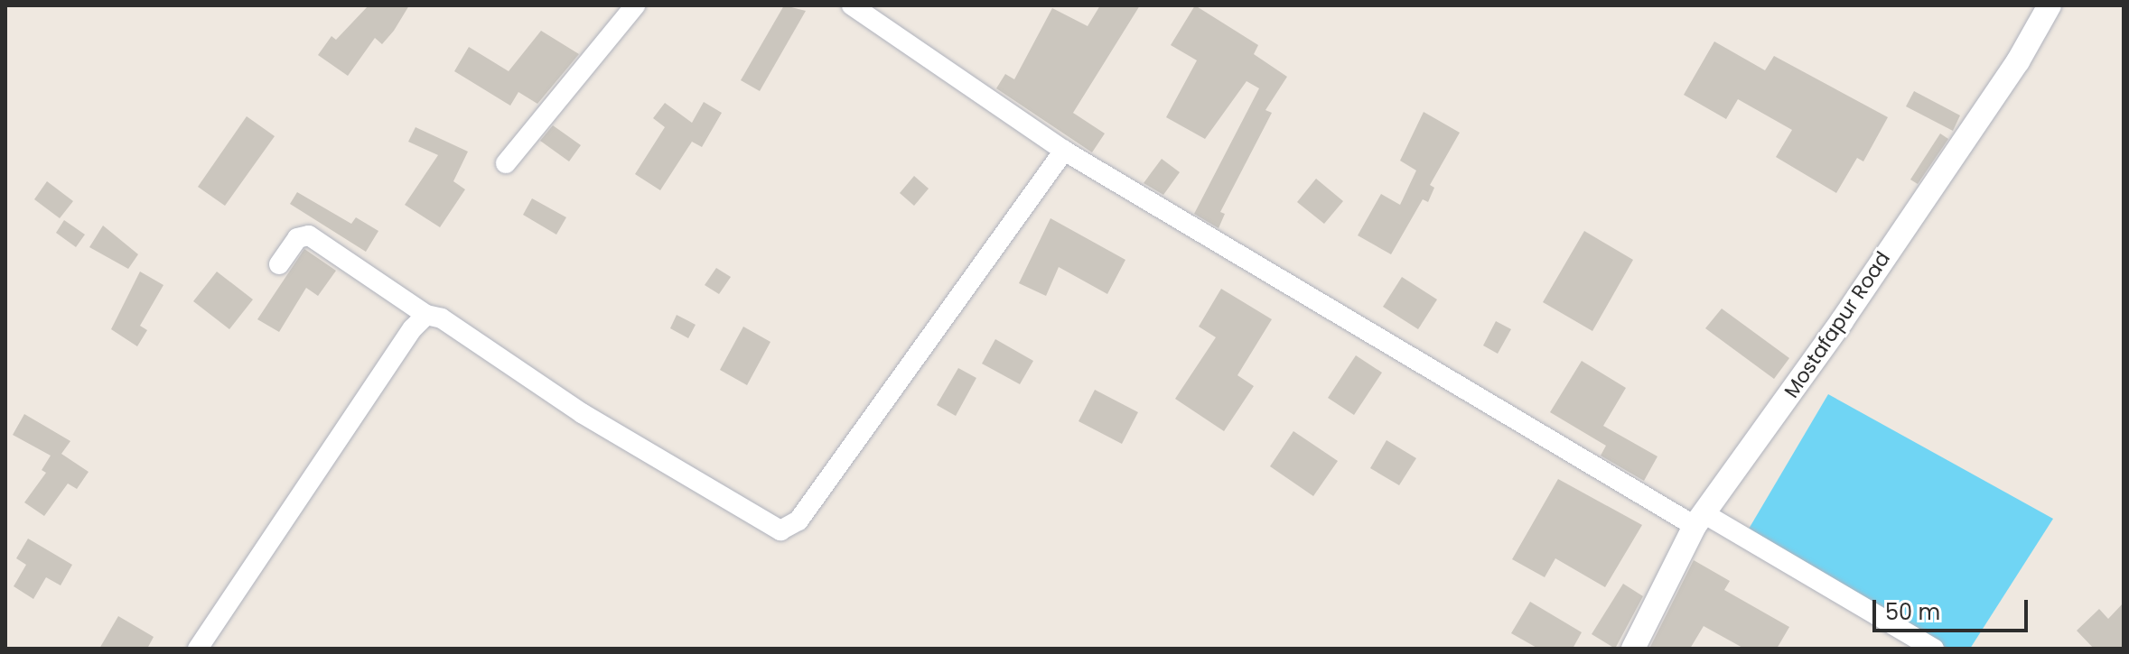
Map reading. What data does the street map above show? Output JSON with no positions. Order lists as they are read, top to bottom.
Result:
{
  "streets": {
    "street": ["Mostafapur Road"]
  },
  "scale_bar": "50 m"
}
